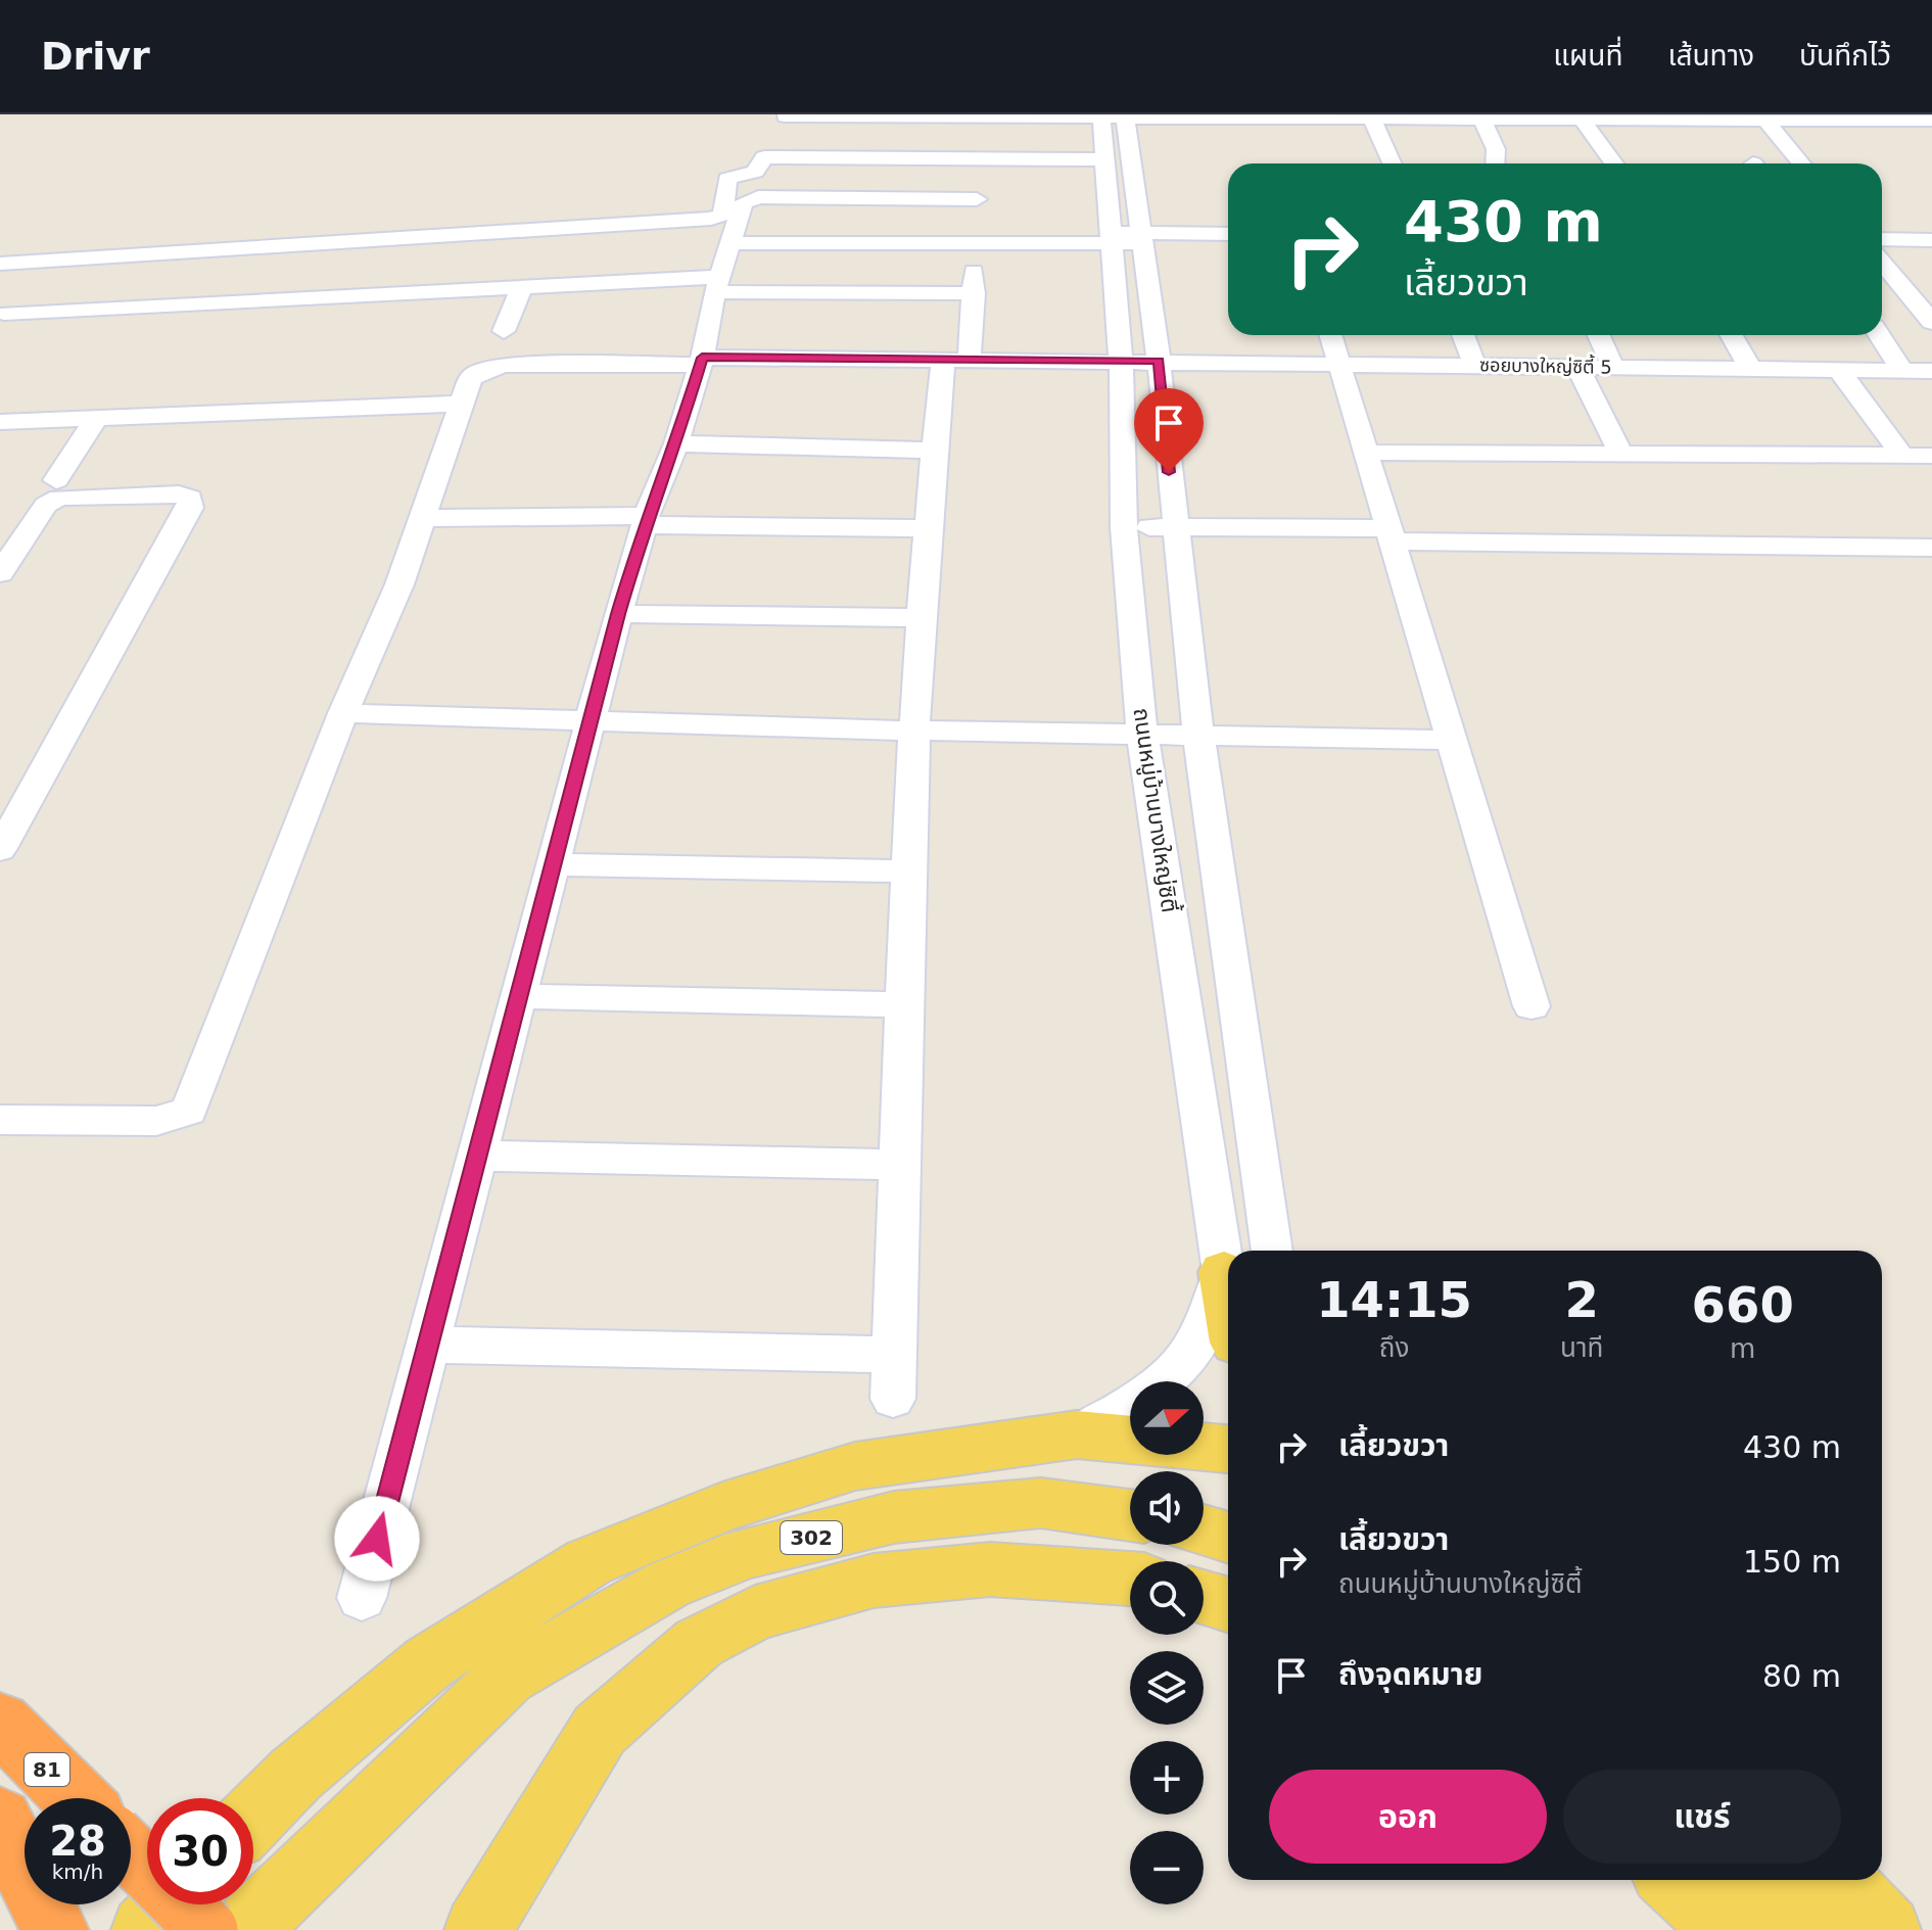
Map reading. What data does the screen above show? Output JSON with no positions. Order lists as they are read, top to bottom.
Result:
{
  "streets": {
    "highway": ["81"],
    "main road": ["302"],
    "street": ["ซอยบางใหญ่ซิตี้ 5", "ถนนหมู่บ้านบางใหญ่ซิตี้"]
  },
  "crossings": [
    ["ซอยบางใหญ่ซิตี้ 5", "ถนนหมู่บ้านบางใหญ่ซิตี้"]
  ],
  "north": "right",
  "page": {
    "header": "Drivr",
    "nav": ["แผนที่", "เส้นทาง", "บันทึกไว้"],
    "turn": ["430 m", "เลี้ยวขวา"],
    "eta": [
      "14:15",
      "ถึง",
      "2",
      "นาที",
      "660",
      "m"
    ],
    "map_buttons": ["+", "−"],
    "list": [
      {
        "name": "เลี้ยวขวา",
        "value": "430 m"
      },
      {
        "name": "เลี้ยวขวา",
        "note": "ถนนหมู่บ้านบางใหญ่ซิตี้",
        "value": "150 m"
      },
      {
        "name": "ถึงจุดหมาย",
        "value": "80 m"
      }
    ],
    "buttons": ["ออก", "แชร์"],
    "speed": "28 km/h",
    "limit": "30"
  }
}
